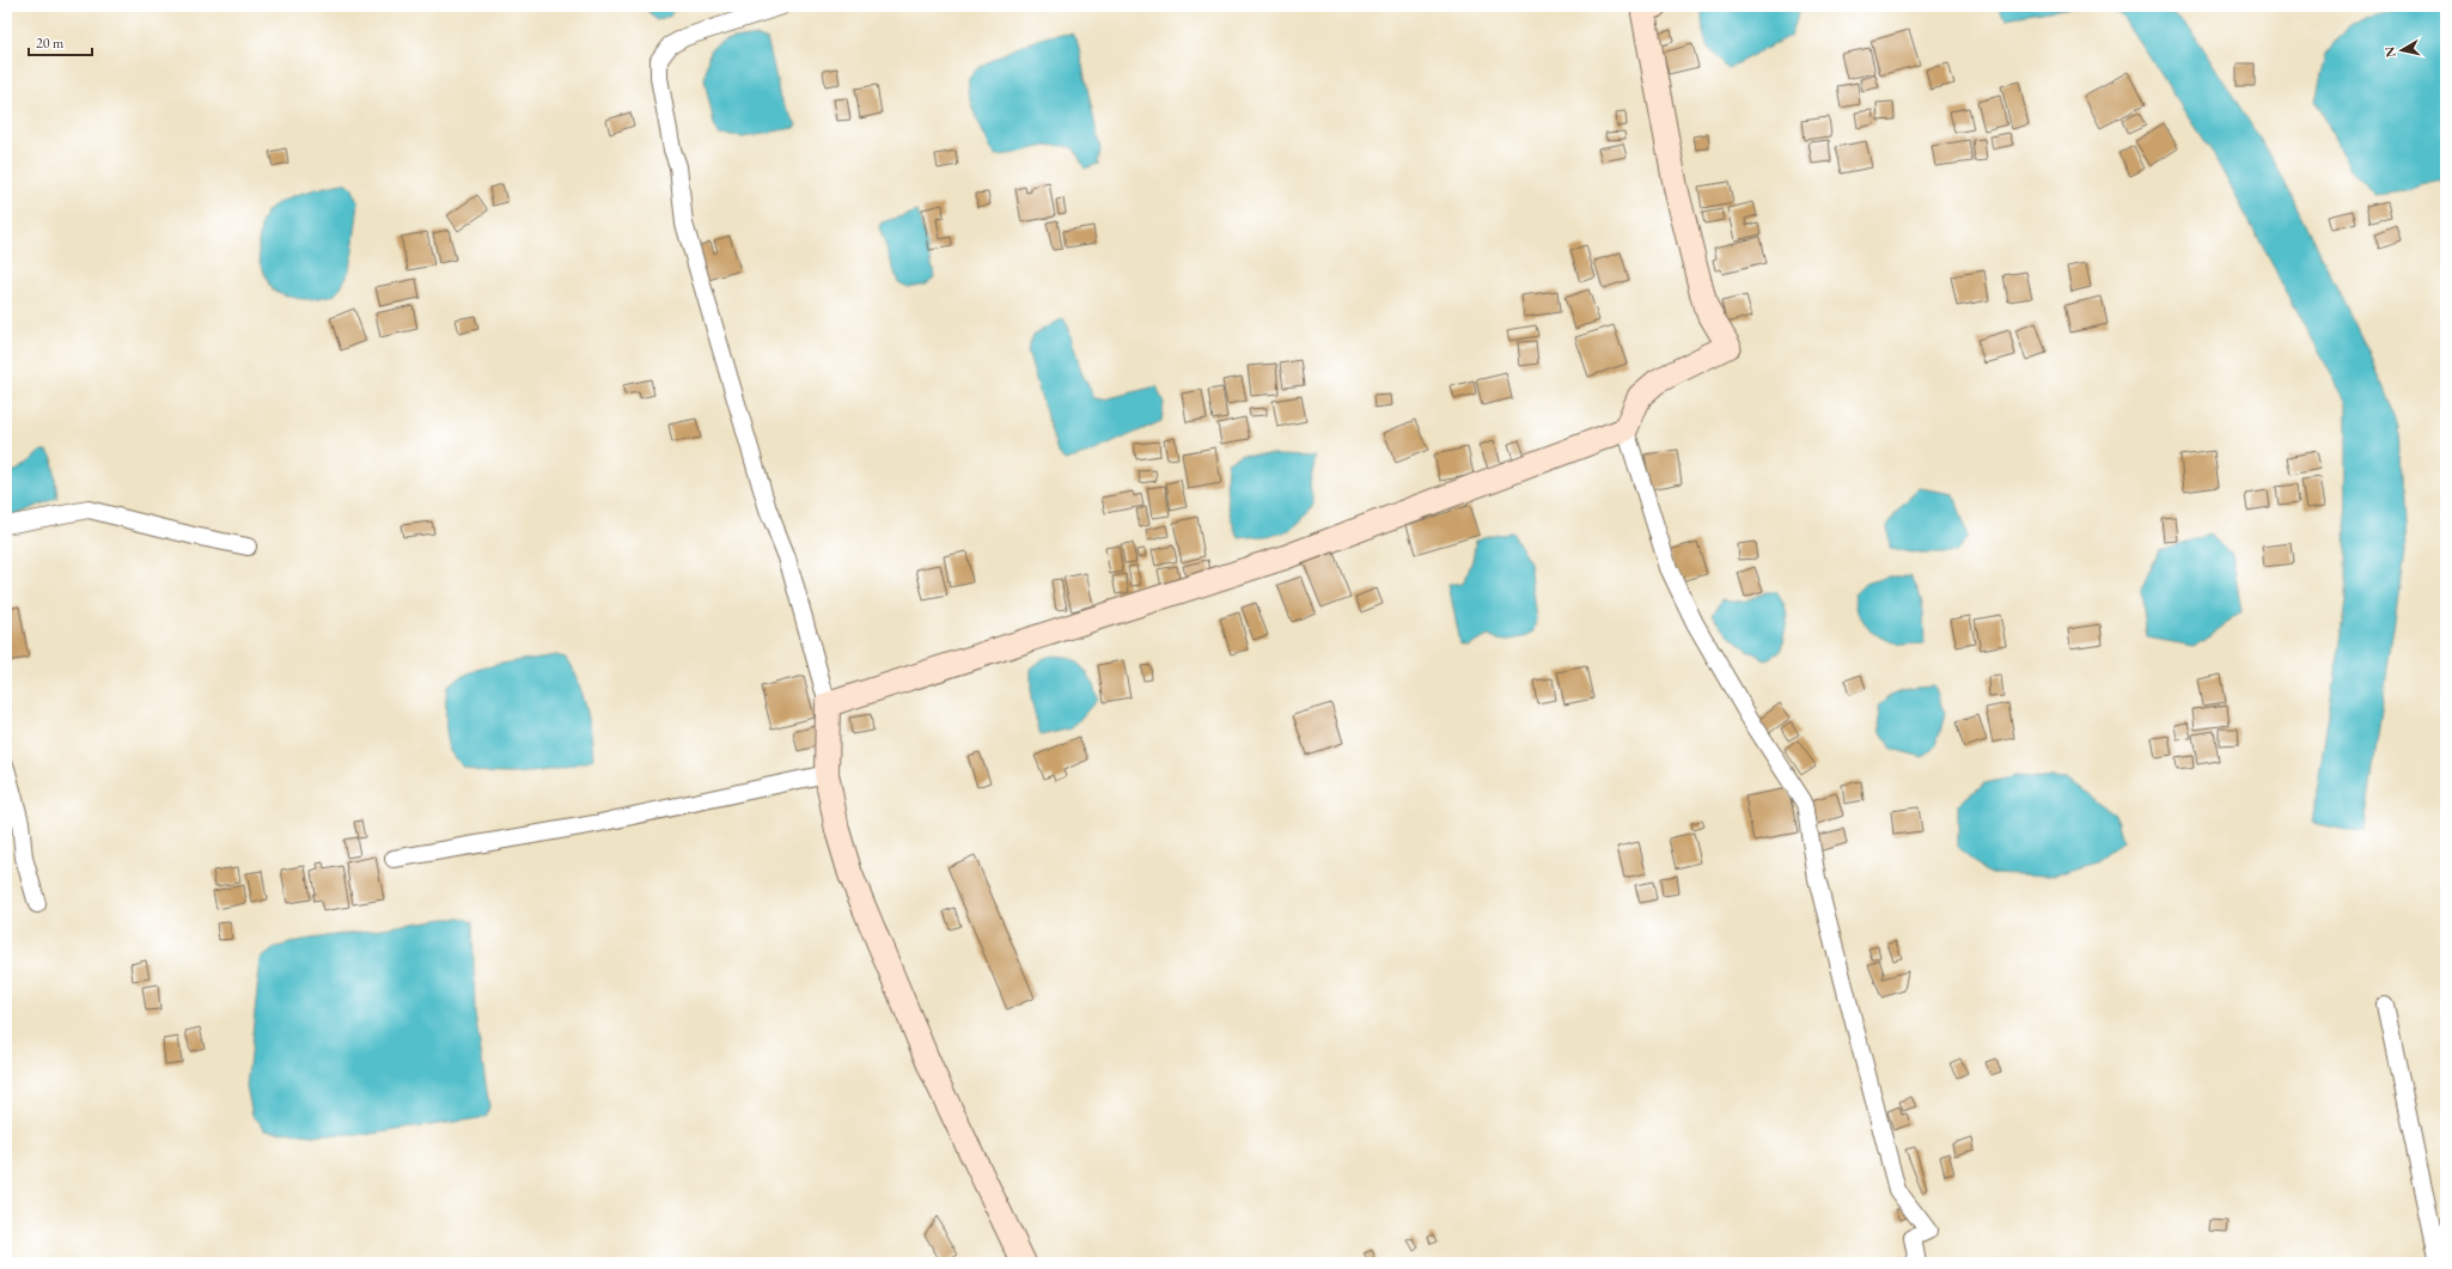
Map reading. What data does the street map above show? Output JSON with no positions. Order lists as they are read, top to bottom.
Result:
{
  "scale_bar": "20 m",
  "north": "left"
}
